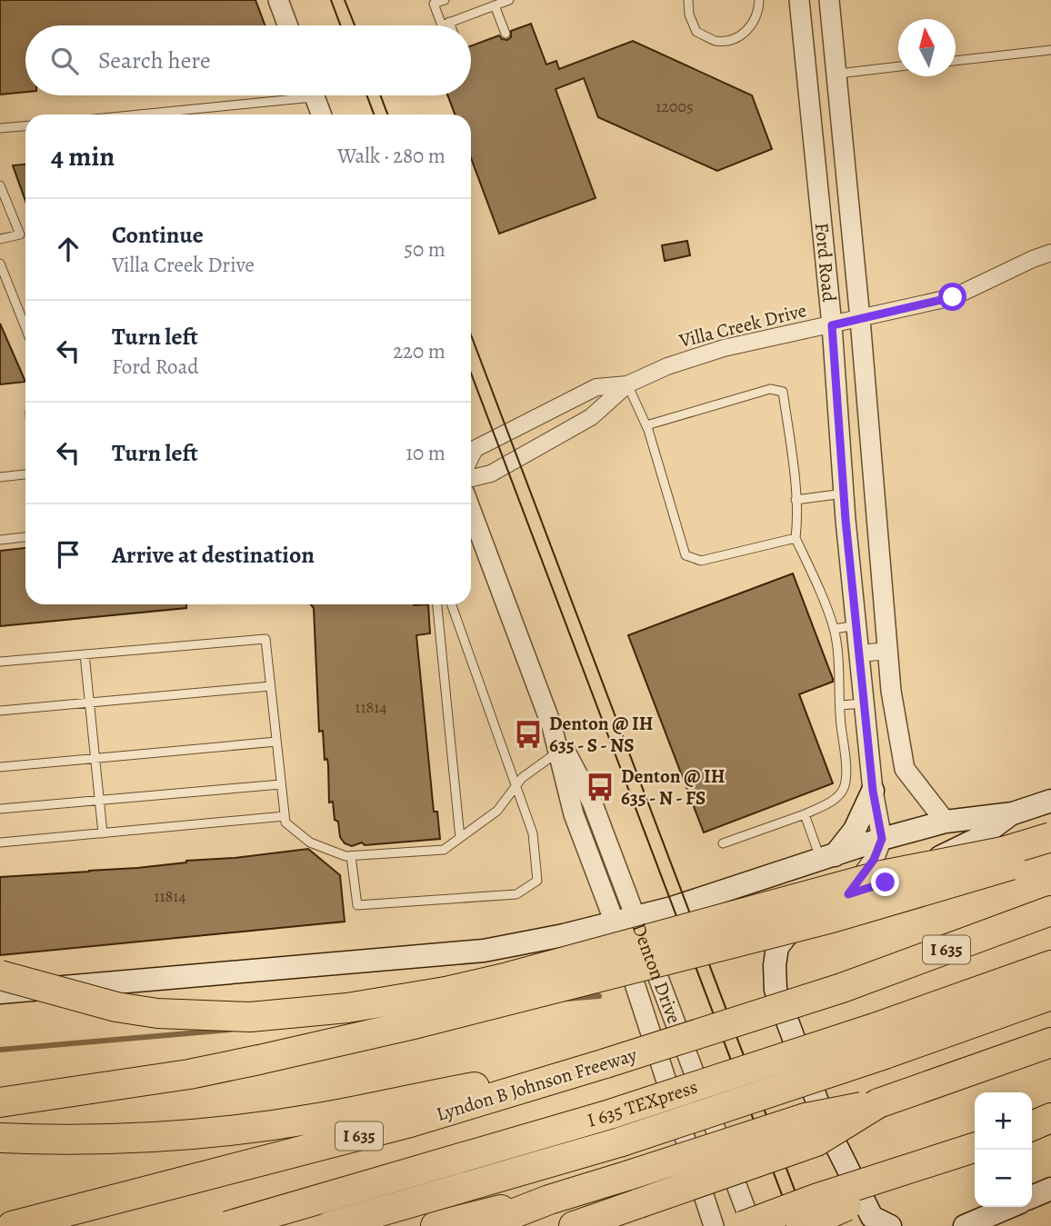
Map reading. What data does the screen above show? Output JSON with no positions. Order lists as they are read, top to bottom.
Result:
{
  "streets": {
    "highway": ["I 635", "Lyndon B Johnson Freeway", "I 635 TEXpress"],
    "street": ["Ford Road", "Villa Creek Drive", "Denton Drive"]
  },
  "crossings": [
    ["Ford Road", "Villa Creek Drive"]
  ],
  "places": {
    "bus stop": ["Denton @ IH 635 - S - NS", "Denton @ IH 635 - N - FS"]
  },
  "house_numbers": ["12005", "11814", "11814"],
  "north": "top",
  "page": {
    "search": "Search here",
    "heading": ["4 min", "Walk · 280 m"],
    "list": [
      ["Continue", "Villa Creek Drive", "50 m"],
      ["Turn left", "Ford Road", "220 m"],
      ["Turn left", "10 m"],
      "Arrive at destination"
    ],
    "map_buttons": ["+", "−"]
  }
}
